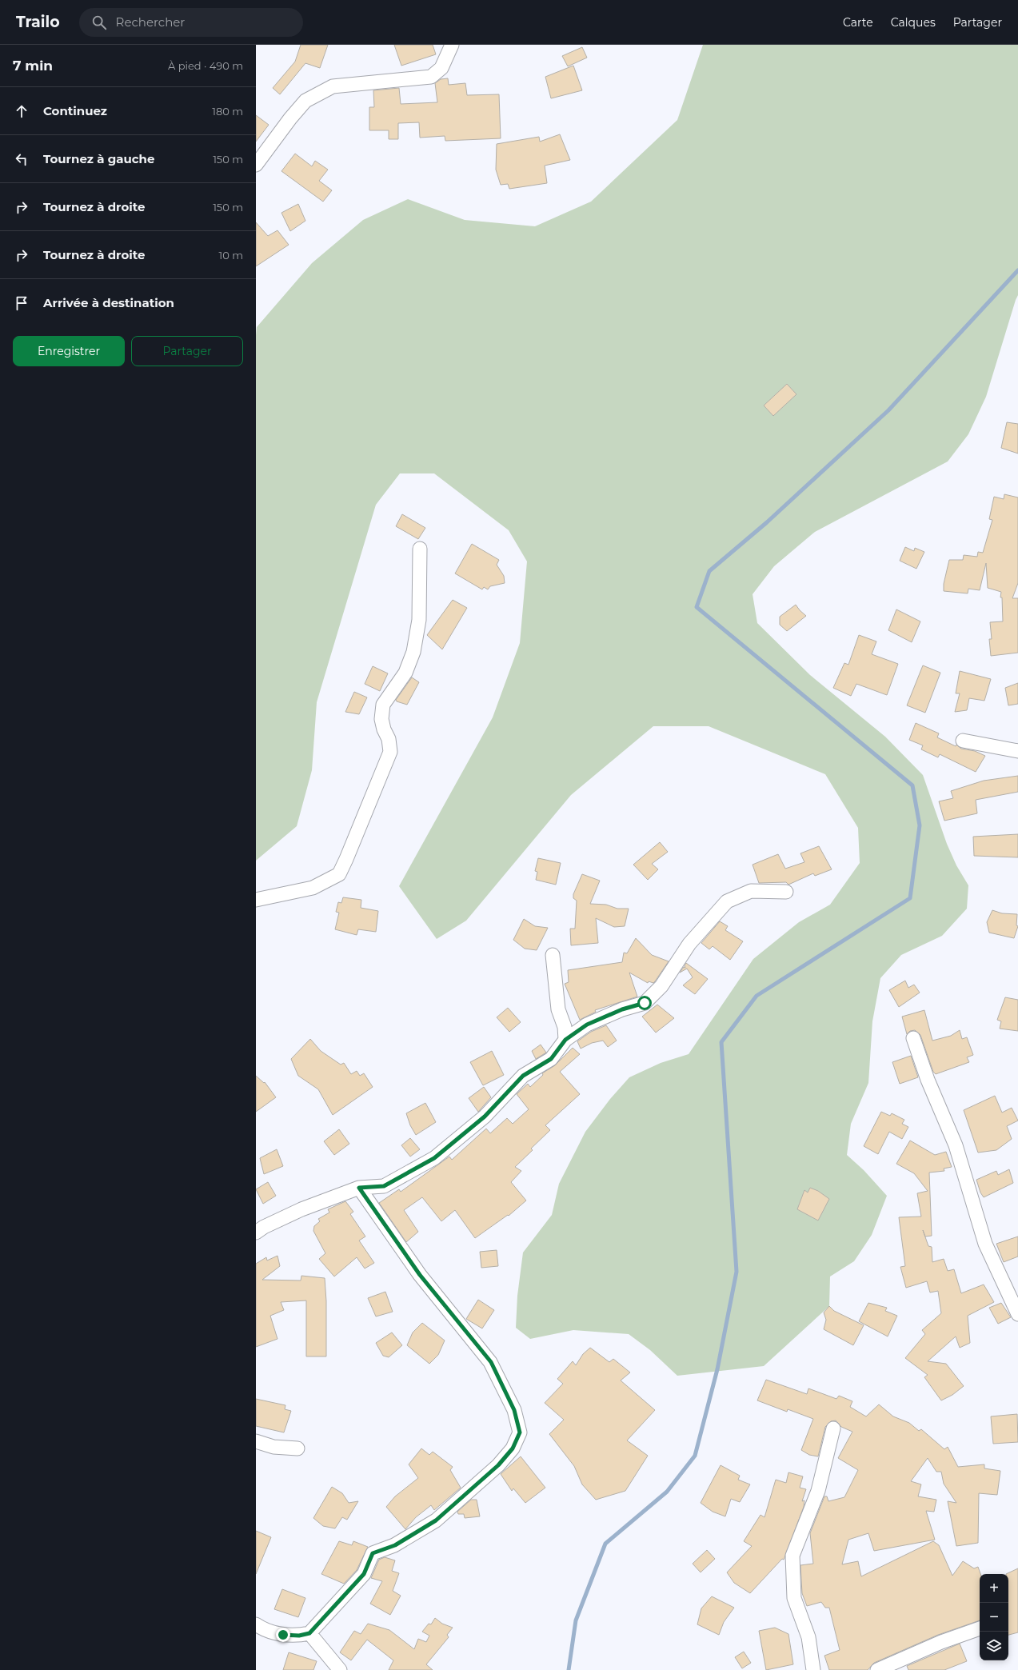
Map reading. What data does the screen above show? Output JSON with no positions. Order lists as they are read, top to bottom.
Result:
{
  "page": {
    "header": "Trailo",
    "search": "Rechercher",
    "nav": ["Carte", "Calques", "Partager"],
    "heading": ["7 min", "À pied · 490 m"],
    "list": [
      ["Continuez", "180 m"],
      ["Tournez à gauche", "150 m"],
      ["Tournez à droite", "150 m"],
      ["Tournez à droite", "10 m"],
      "Arrivée à destination"
    ],
    "buttons": ["Enregistrer", "Partager"],
    "map_buttons": ["+", "−"]
  }
}
